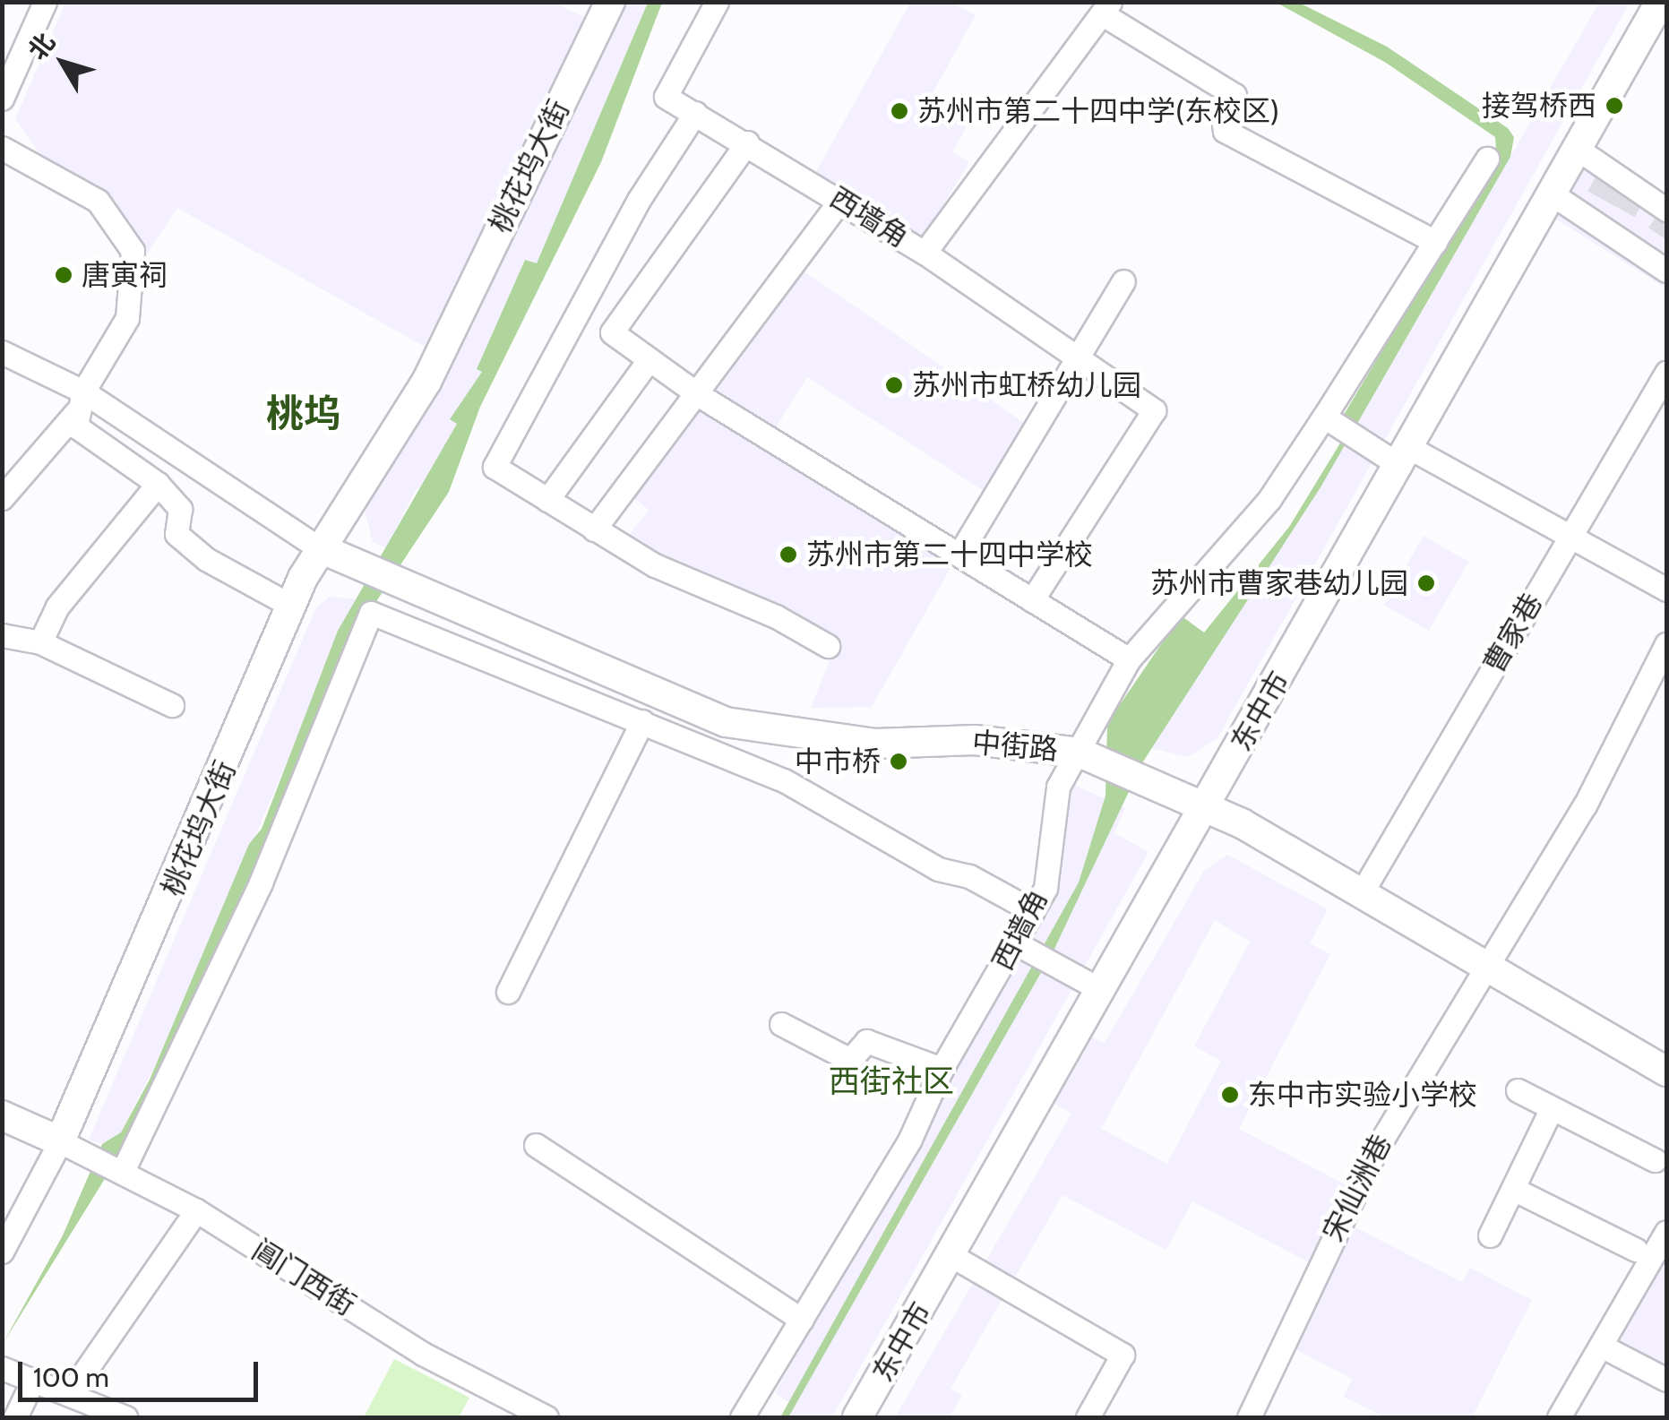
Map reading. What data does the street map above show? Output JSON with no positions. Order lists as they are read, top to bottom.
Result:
{
  "streets": {
    "main road": ["桃花坞大街", "东中市", "中街路"],
    "street": [
      "西墙角",
      "曹家巷",
      "宋仙洲巷",
      "阊门西街"
    ]
  },
  "crossings": [
    ["桃花坞大街", "中街路"],
    ["桃花坞大街", "阊门西街"],
    ["西墙角", "中街路"],
    ["曹家巷", "中街路"],
    ["东中市", "中街路"],
    ["中街路", "宋仙洲巷"]
  ],
  "districts": ["桃坞", "西街社区"],
  "places": [
    "接驾桥西",
    "苏州市第二十四中学(东校区)",
    "唐寅祠",
    "苏州市虹桥幼儿园",
    "苏州市第二十四中学校",
    "苏州市曹家巷幼儿园",
    "中市桥",
    "东中市实验小学校"
  ],
  "scale_bar": "100 m",
  "north": "top left"
}
